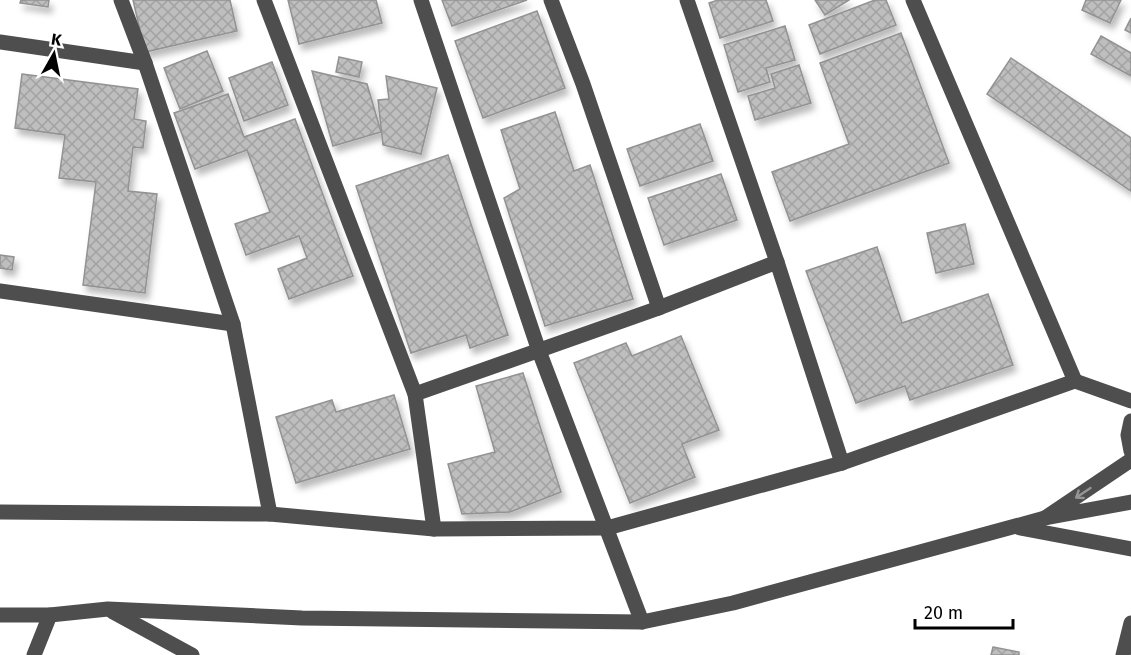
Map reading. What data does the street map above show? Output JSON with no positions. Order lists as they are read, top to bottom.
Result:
{
  "scale_bar": "20 m",
  "north": "top"
}
